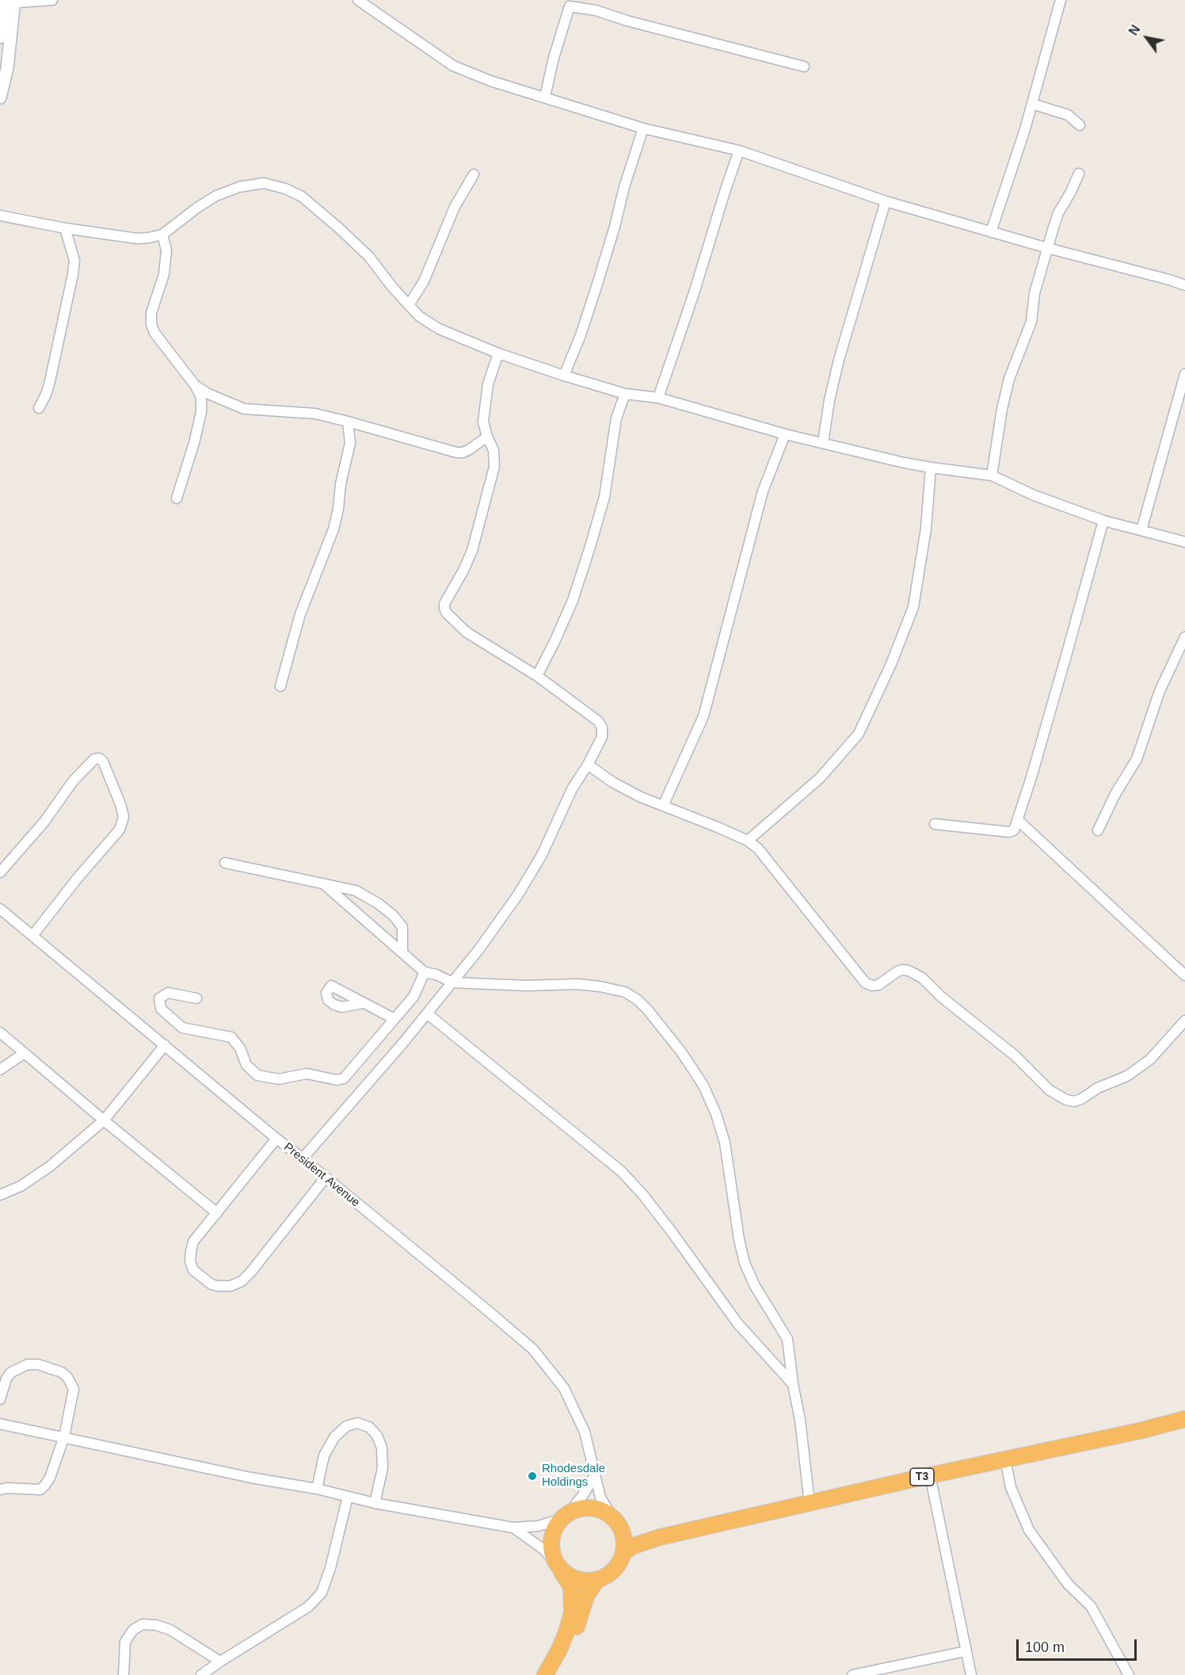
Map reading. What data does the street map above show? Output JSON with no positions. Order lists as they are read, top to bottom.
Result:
{
  "streets": {
    "highway": ["T3"],
    "street": ["President Avenue"]
  },
  "crossings": [
    ["President Avenue", "T3"]
  ],
  "places": ["Rhodesdale Holdings"],
  "scale_bar": "100 m",
  "north": "top left"
}
